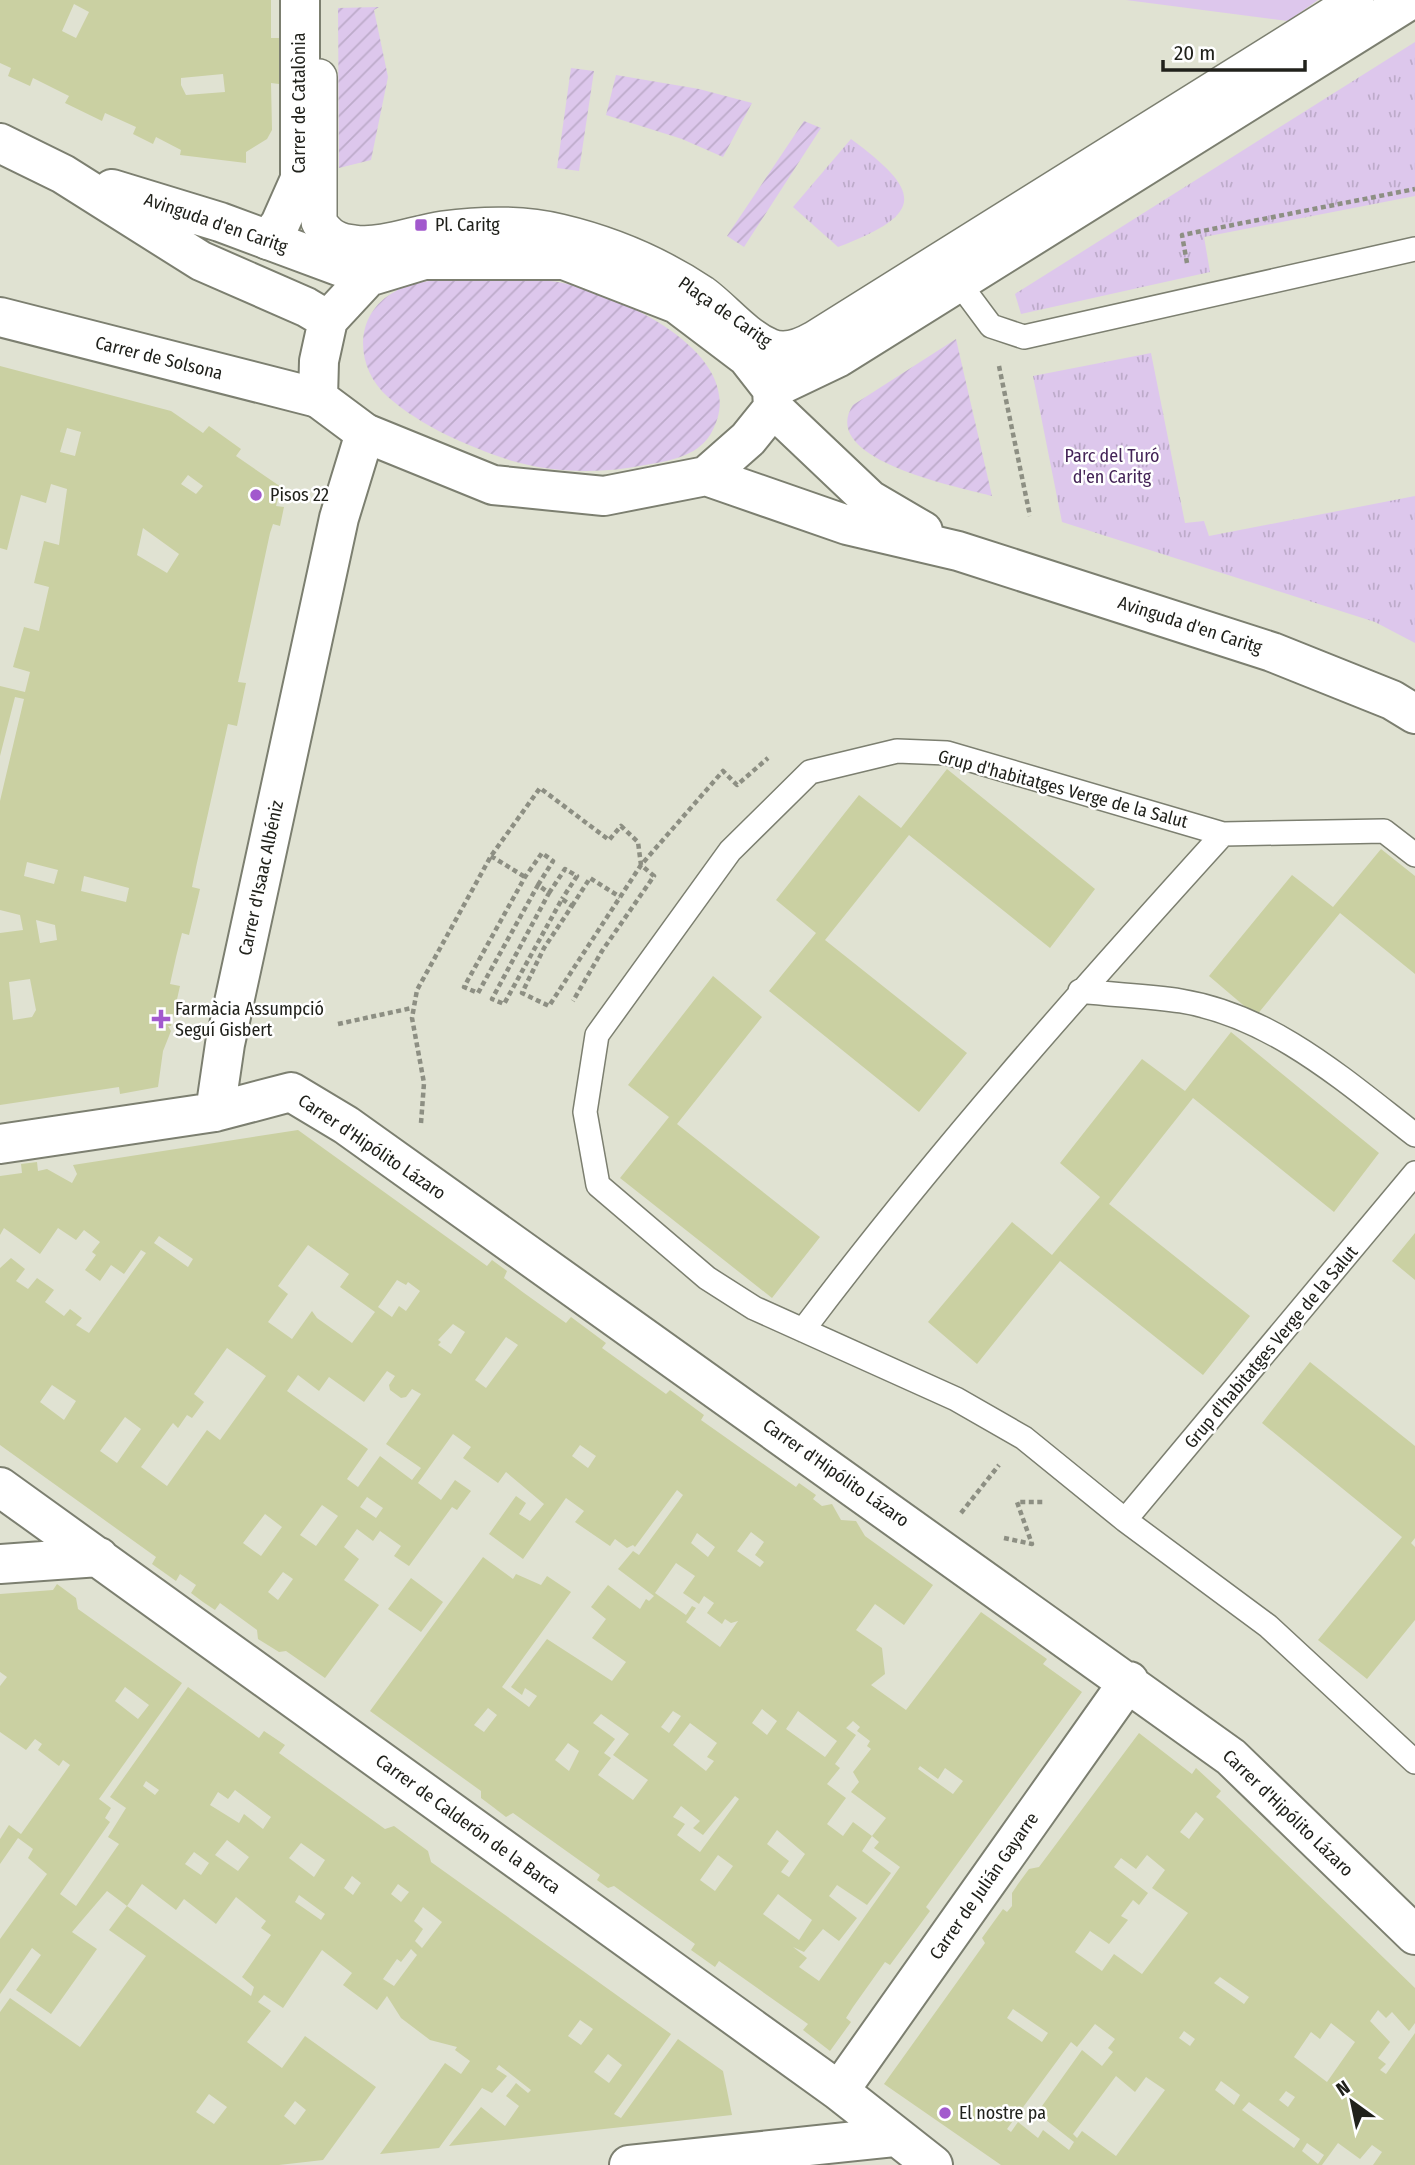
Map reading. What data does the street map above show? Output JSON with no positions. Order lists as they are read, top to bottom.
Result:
{
  "streets": {
    "street": [
      "Carrer de Catalònia",
      "Avinguda d'en Caritg",
      "Plaça de Caritg",
      "Carrer de Solsona",
      "Carrer d'Isaac Albéniz",
      "Carrer d'Hipólito Lázaro",
      "Carrer de Calderón de la Barca",
      "Carrer de Julián Gayarre"
    ],
    "lane": ["Grup d'habitatges Verge de la Salut"]
  },
  "crossings": [
    ["Carrer de Catalònia", "Avinguda d'en Caritg"],
    ["Carrer d'Isaac Albéniz", "Carrer d'Hipólito Lázaro"],
    ["Carrer d'Hipólito Lázaro", "Carrer de Julián Gayarre"],
    ["Carrer de Calderón de la Barca", "Carrer de Julián Gayarre"]
  ],
  "parks": ["Parc del Turó d'en Caritg"],
  "places": {
    "transit": ["Pl. Caritg"],
    "other": ["Pisos 22", "El nostre pa"],
    "health": ["Farmàcia Assumpció Seguí Gisbert"]
  },
  "scale_bar": "20 m",
  "north": "top left"
}
